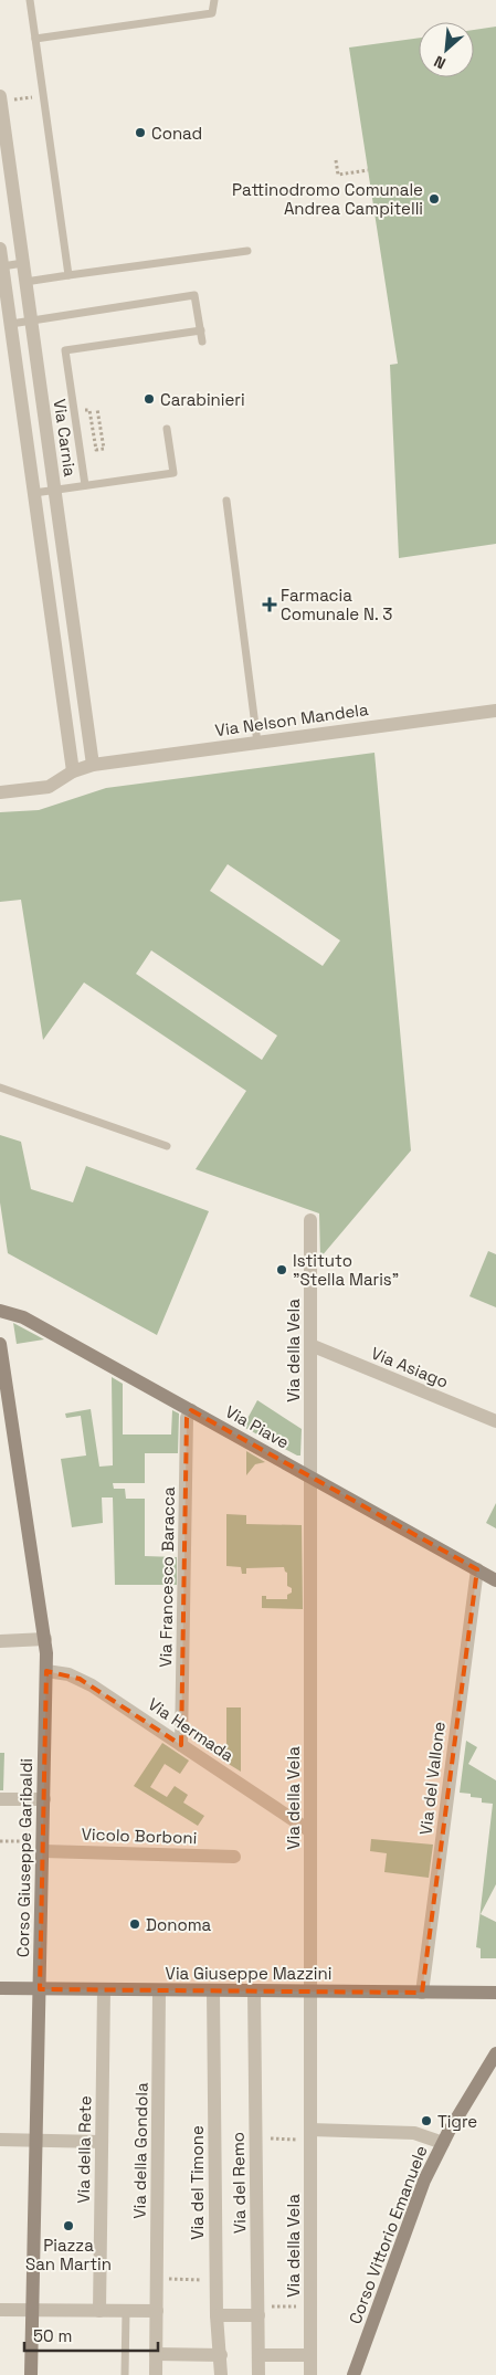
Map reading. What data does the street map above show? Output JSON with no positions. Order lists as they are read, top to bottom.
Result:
{
  "streets": {
    "street": [
      "Via Carnia",
      "Via Nelson Mandela",
      "Via della Vela",
      "Via Asiago",
      "Via Piave",
      "Via Francesco Baracca",
      "Via Hermada",
      "Via del Vallone",
      "Vicolo Borboni",
      "Corso Giuseppe Garibaldi",
      "Via Giuseppe Mazzini",
      "Via della Rete",
      "Via della Gondola",
      "Via del Timone",
      "Via del Remo",
      "Corso Vittorio Emanuele"
    ]
  },
  "crossings": [
    ["Via Carnia", "Via Nelson Mandela"],
    ["Via della Vela", "Via Asiago"],
    ["Via della Vela", "Via Piave"],
    ["Via della Vela", "Via Hermada"],
    ["Via della Vela", "Via Giuseppe Mazzini"],
    ["Via Piave", "Via Francesco Baracca"],
    ["Via Piave", "Via del Vallone"],
    ["Via Francesco Baracca", "Via Hermada"],
    ["Via Hermada", "Corso Giuseppe Garibaldi"],
    ["Via del Vallone", "Via Giuseppe Mazzini"],
    ["Vicolo Borboni", "Corso Giuseppe Garibaldi"],
    ["Corso Giuseppe Garibaldi", "Via Giuseppe Mazzini"],
    ["Via Giuseppe Mazzini", "Via della Rete"],
    ["Via Giuseppe Mazzini", "Via della Gondola"],
    ["Via Giuseppe Mazzini", "Via del Timone"],
    ["Via Giuseppe Mazzini", "Via del Remo"]
  ],
  "places": {
    "other": [
      "Conad",
      "Pattinodromo Comunale Andrea Campitelli",
      "Carabinieri",
      "Istituto \"Stella Maris\"",
      "Donoma",
      "Tigre",
      "Piazza San Martin"
    ],
    "health": ["Farmacia Comunale N. 3"]
  },
  "scale_bar": "50 m",
  "north": "bottom left"
}
